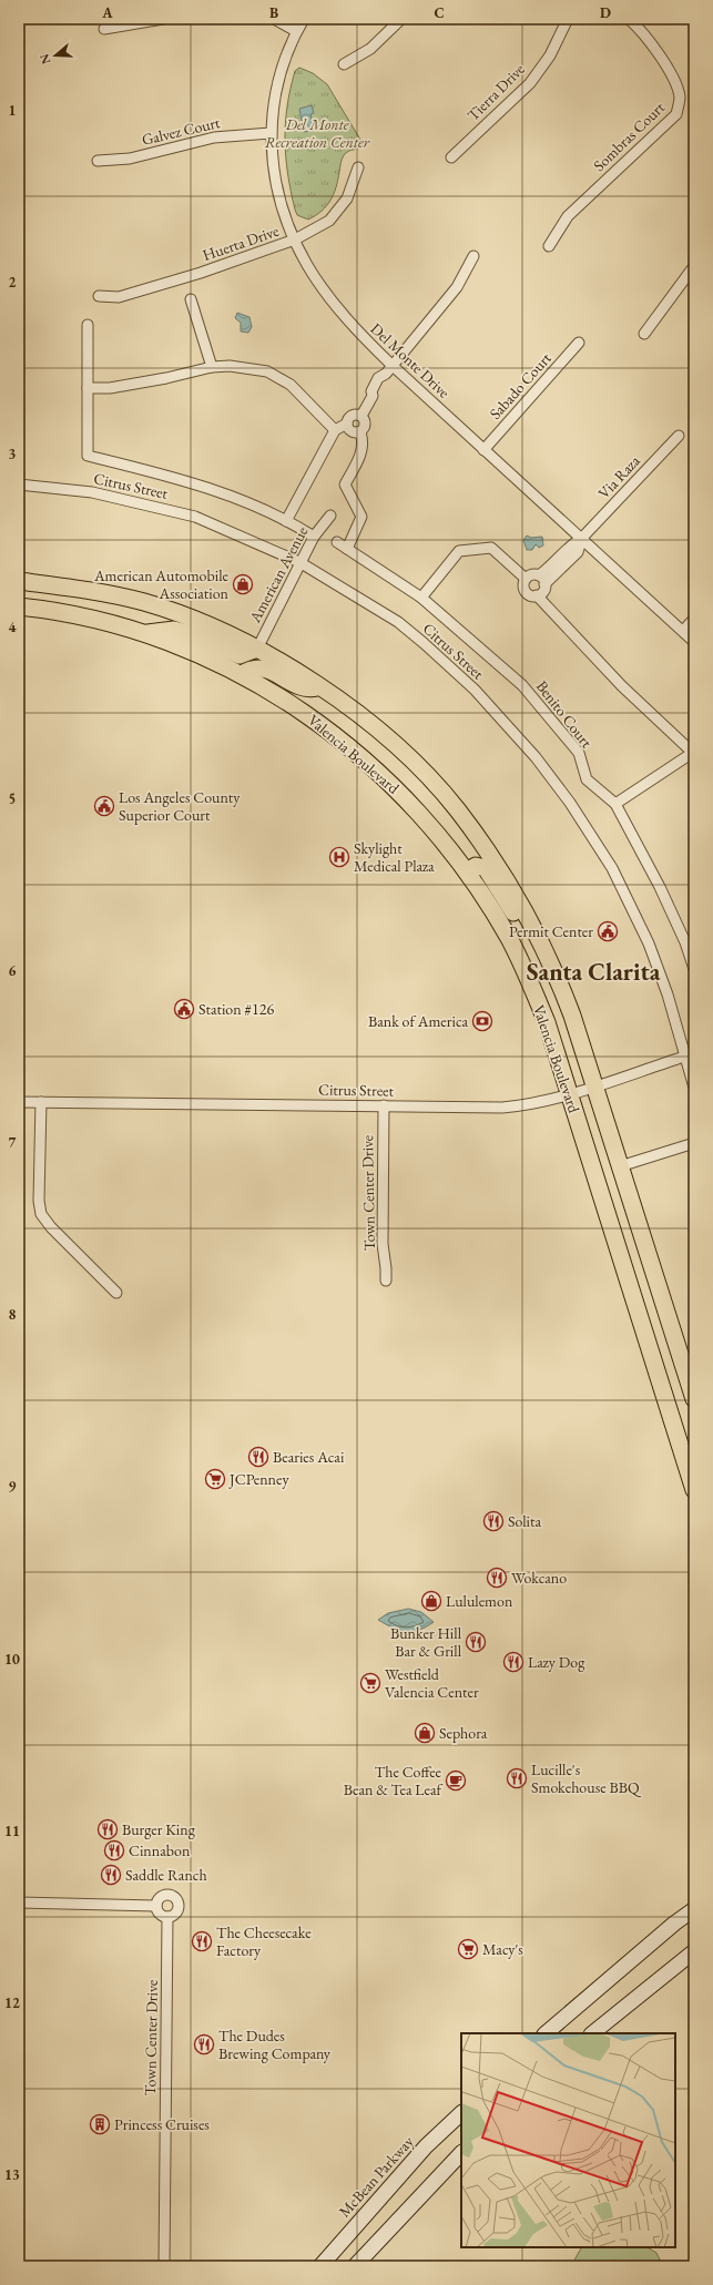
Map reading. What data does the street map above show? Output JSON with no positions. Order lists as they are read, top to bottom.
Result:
{
  "streets": {
    "main road": ["Valencia Boulevard", "McBean Parkway"],
    "street": [
      "Tierra Drive",
      "Galvez Court",
      "Sombras Court",
      "Huerta Drive",
      "Del Monte Drive",
      "Sabado Court",
      "Via Raza",
      "Citrus Street",
      "American Avenue",
      "Benito Court",
      "Town Center Drive"
    ]
  },
  "crossings": [
    ["Galvez Court", "Del Monte Drive"],
    ["Huerta Drive", "Del Monte Drive"],
    ["Del Monte Drive", "Sabado Court"],
    ["Del Monte Drive", "Via Raza"],
    ["Citrus Street", "American Avenue"],
    ["Citrus Street", "Valencia Boulevard"],
    ["Citrus Street", "Town Center Drive"],
    ["American Avenue", "Valencia Boulevard"]
  ],
  "districts": ["Santa Clarita"],
  "parks": ["Del Monte Recreation Center"],
  "places": {
    "shop": ["American Automobile Association", "Lululemon", "Sephora"],
    "public building": ["Los Angeles County Superior Court", "Permit Center", "Station #126"],
    "hospital": ["Skylight Medical Plaza"],
    "bank": ["Bank of America"],
    "restaurant": [
      "Bearies Acai",
      "Solita",
      "Wokcano",
      "Bunker Hill Bar & Grill",
      "Lazy Dog",
      "Lucille's Smokehouse BBQ",
      "Burger King",
      "Cinnabon",
      "Saddle Ranch",
      "The Cheesecake Factory",
      "The Dudes Brewing Company"
    ],
    "supermarket": ["JCPenney", "Westfield Valencia Center", "Macy's"],
    "cafe": ["The Coffee Bean & Tea Leaf"],
    "building": ["Princess Cruises"]
  },
  "north": "left",
  "grid": {
    "columns": [
      "A",
      "B",
      "C",
      "D"
    ],
    "rows": [
      "1",
      "2",
      "3",
      "4",
      "5",
      "6",
      "7",
      "8",
      "9",
      "10",
      "11",
      "12",
      "13"
    ]
  }
}
